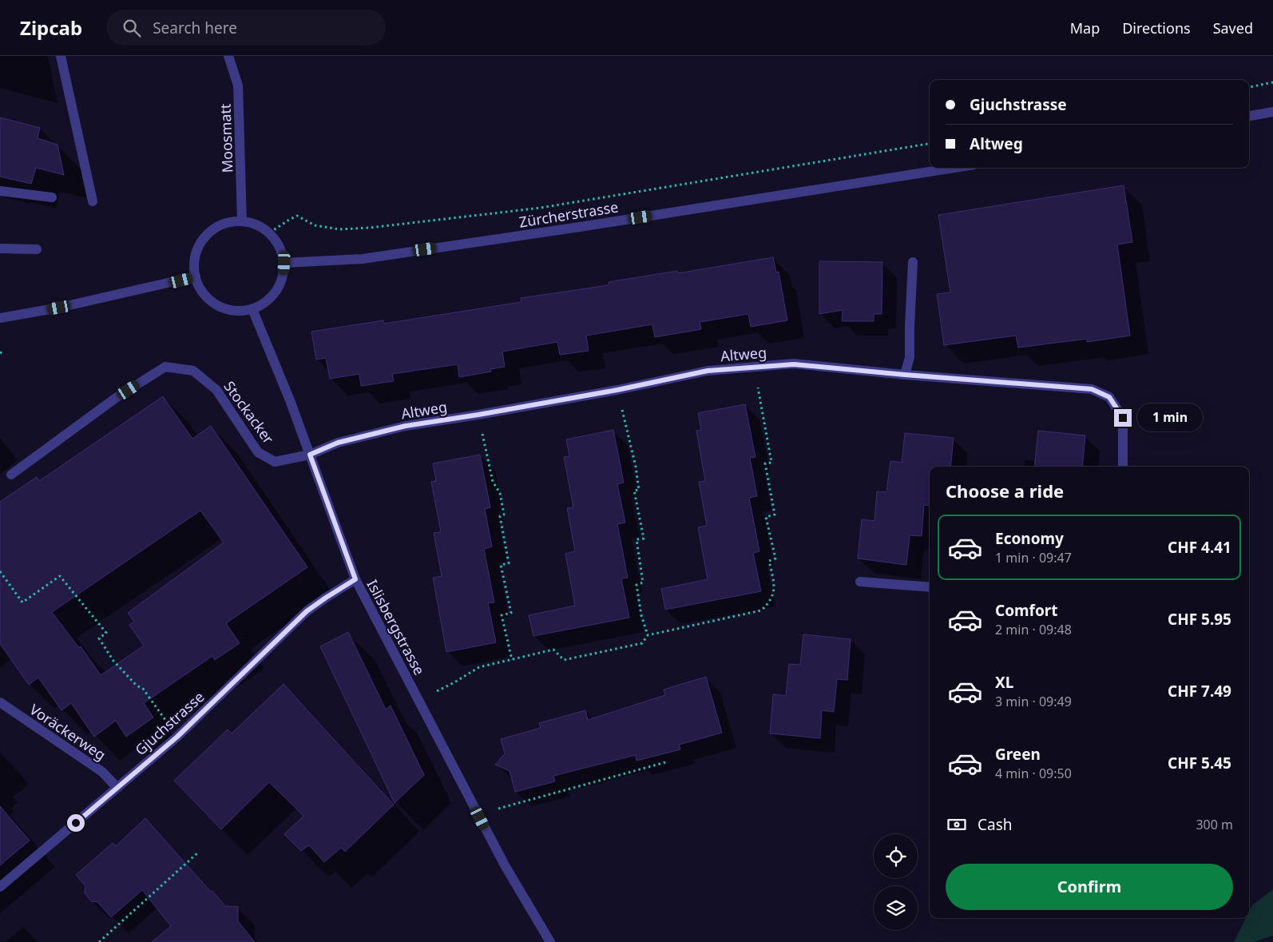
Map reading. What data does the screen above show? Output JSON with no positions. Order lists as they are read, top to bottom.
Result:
{
  "streets": {
    "street": [
      "Moosmatt",
      "Zürcherstrasse",
      "Altweg",
      "Stockacker",
      "Islisbergstrasse",
      "Gjuchstrasse",
      "Voräckerweg"
    ]
  },
  "crossings": [
    ["Moosmatt", "Zürcherstrasse"],
    ["Moosmatt", "Islisbergstrasse"],
    ["Zürcherstrasse", "Islisbergstrasse"],
    ["Altweg", "Stockacker"],
    ["Altweg", "Islisbergstrasse"],
    ["Stockacker", "Islisbergstrasse"],
    ["Islisbergstrasse", "Gjuchstrasse"],
    ["Gjuchstrasse", "Voräckerweg"]
  ],
  "page": {
    "header": "Zipcab",
    "search": "Search here",
    "nav": ["Map", "Directions", "Saved"],
    "banner": ["Gjuchstrasse", "Altweg"],
    "bubble": "1 min",
    "heading": "Choose a ride",
    "list": [
      {
        "name": "Economy",
        "note": "1 min · 09:47",
        "value": "CHF 4.41"
      },
      {
        "name": "Comfort",
        "note": "2 min · 09:48",
        "value": "CHF 5.95"
      },
      {
        "name": "XL",
        "note": "3 min · 09:49",
        "value": "CHF 7.49"
      },
      {
        "name": "Green",
        "note": "4 min · 09:50",
        "value": "CHF 5.45"
      }
    ],
    "pay": ["Cash", "300 m"],
    "buttons": "Confirm"
  }
}
